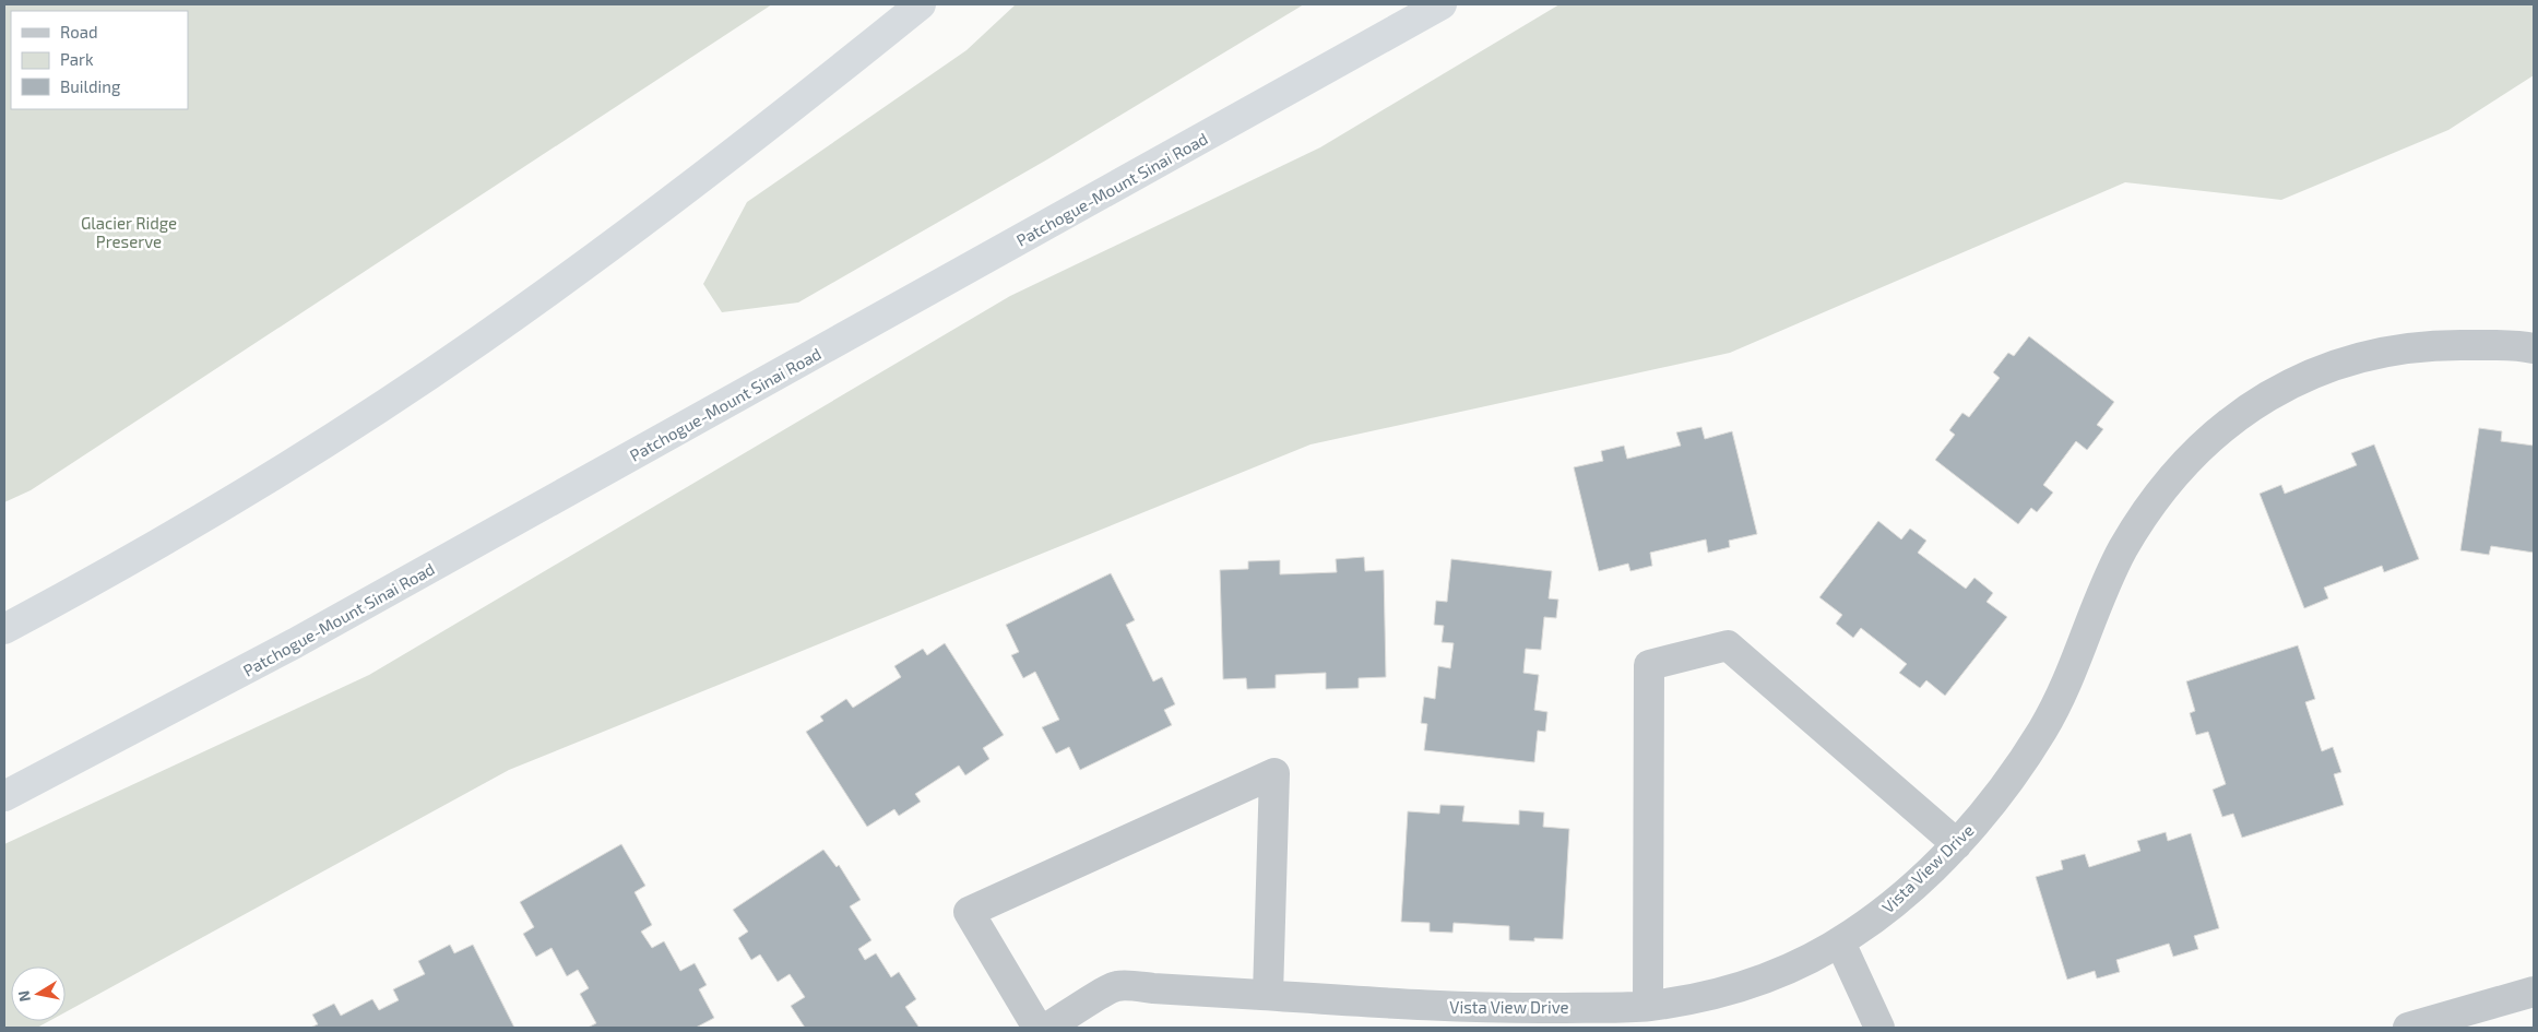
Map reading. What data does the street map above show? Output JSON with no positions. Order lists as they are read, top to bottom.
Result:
{
  "streets": {
    "highway": ["Patchogue-Mount Sinai Road"],
    "street": ["Vista View Drive"]
  },
  "parks": ["Glacier Ridge Preserve"],
  "legend": ["Road", "Park", "Building"],
  "north": "left"
}
